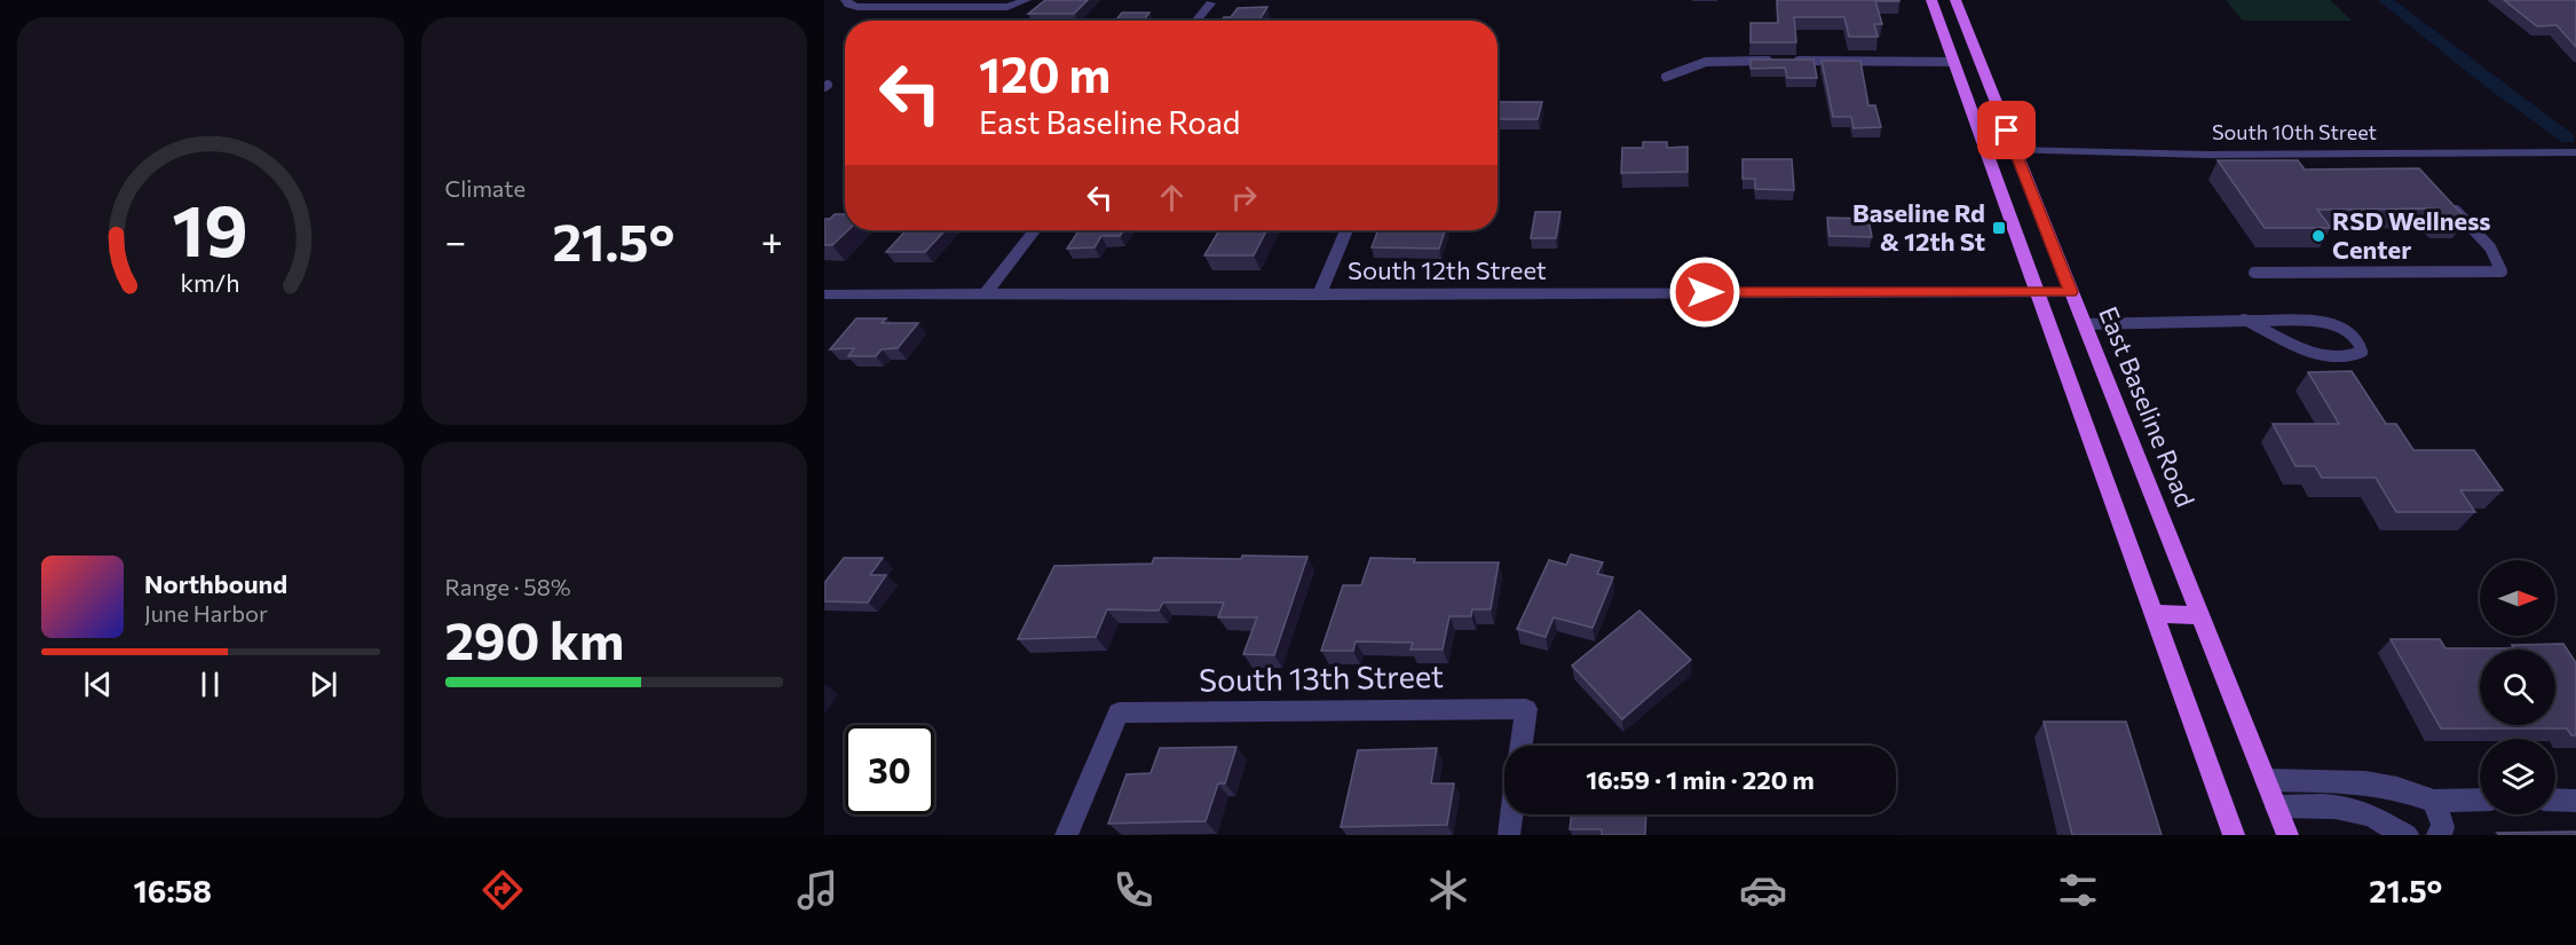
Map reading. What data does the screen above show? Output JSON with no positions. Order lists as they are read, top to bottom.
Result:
{
  "streets": {
    "main road": ["East Baseline Road"],
    "street": ["South 10th Street", "South 12th Street", "South 13th Street"]
  },
  "crossings": [
    ["South 10th Street", "East Baseline Road"],
    ["South 12th Street", "East Baseline Road"]
  ],
  "places": {
    "transit": ["Baseline Rd & 12th St"],
    "other": ["RSD Wellness Center"]
  },
  "north": "right",
  "page": {
    "tile": [
      "Climate",
      ["Range · 58%", "290 km"]
    ],
    "turn": ["120 m", "East Baseline Road"],
    "heat": ["−", "21.5°", "+"],
    "song": ["Northbound", "June Harbor"],
    "limit": "30",
    "trip": "16:59 · 1 min · 220 m",
    "tabs": ["16:58", "21.5°"],
    "gauge": ["19", "km/h"]
  }
}
